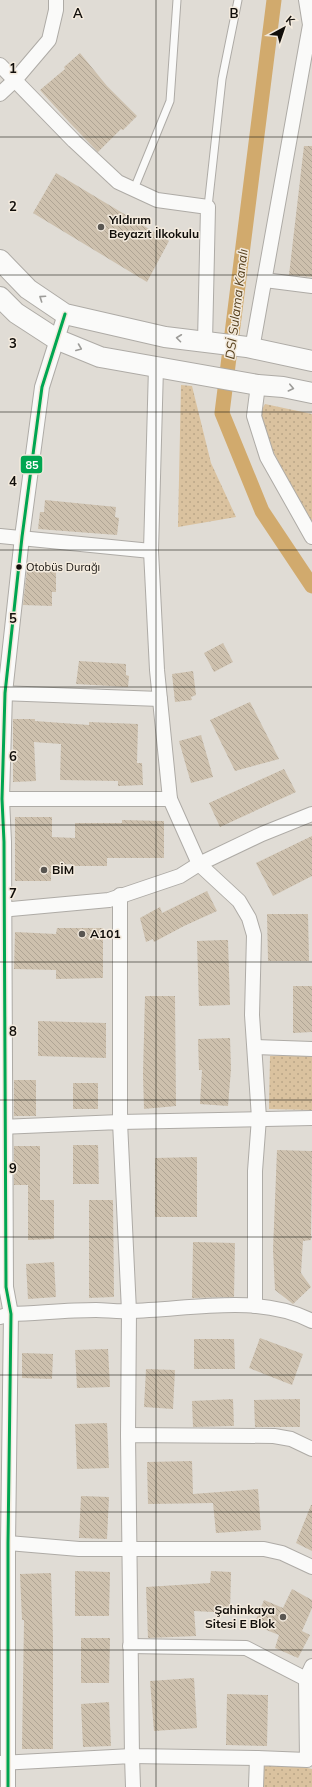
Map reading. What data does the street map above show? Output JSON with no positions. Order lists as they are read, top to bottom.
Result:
{
  "water": ["DSİ Sulama Kanalı"],
  "places": [
    "Yıldırım Beyazıt İlkokulu",
    "Otobüs Durağı",
    "BİM",
    "A101",
    "Şahinkaya Sitesi E Blok"
  ],
  "lines": ["transit line 85"],
  "north": "top right",
  "grid": {
    "columns": ["A", "B"],
    "rows": [
      "1",
      "2",
      "3",
      "4",
      "5",
      "6",
      "7",
      "8",
      "9"
    ]
  }
}
